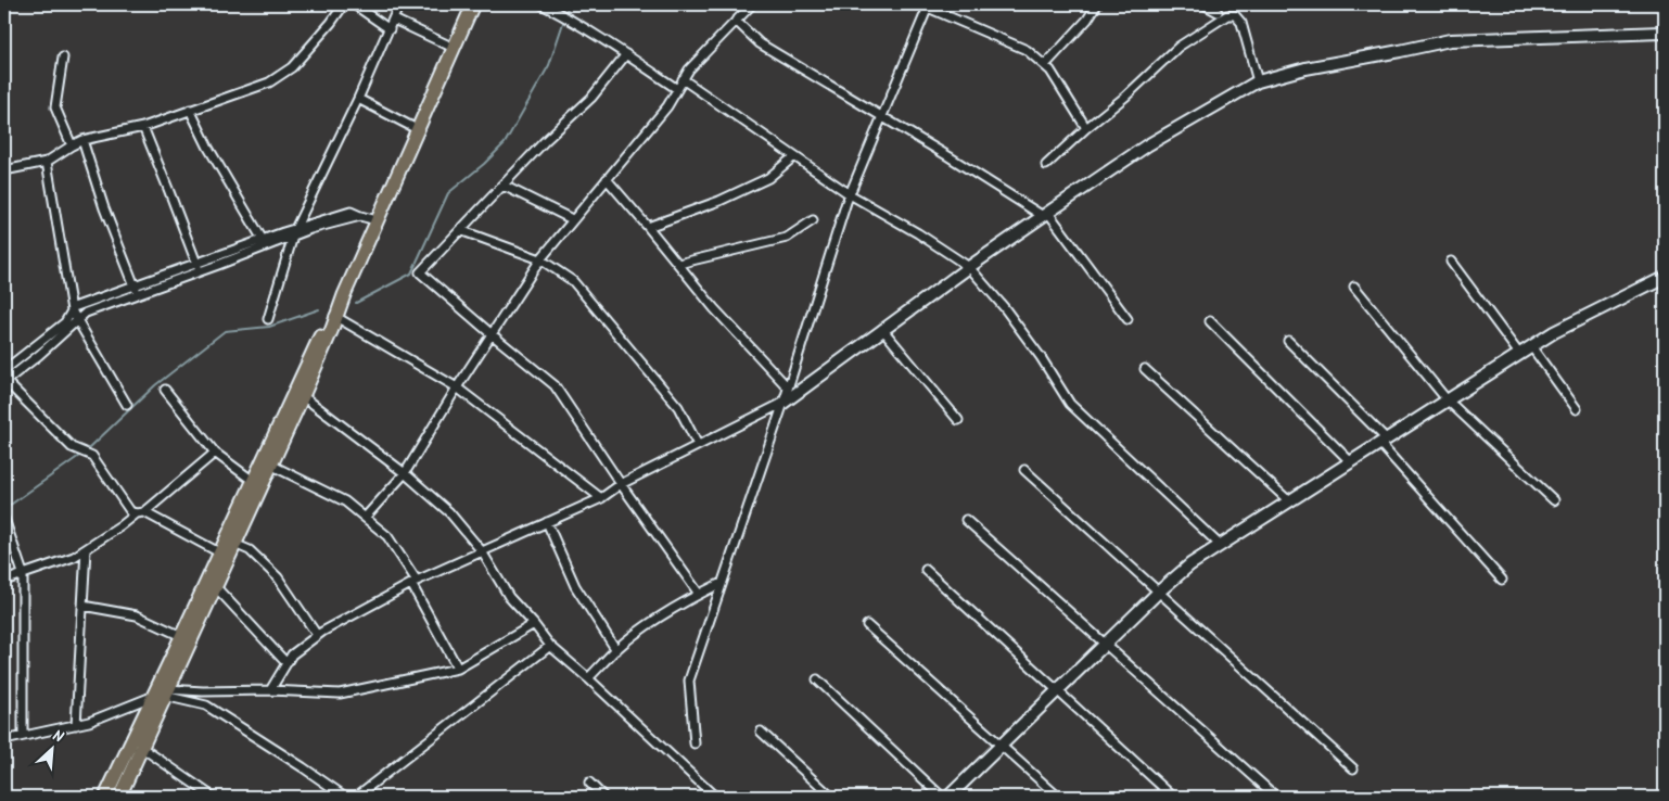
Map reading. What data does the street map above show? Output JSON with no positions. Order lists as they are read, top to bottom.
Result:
{
  "north": "top right"
}
